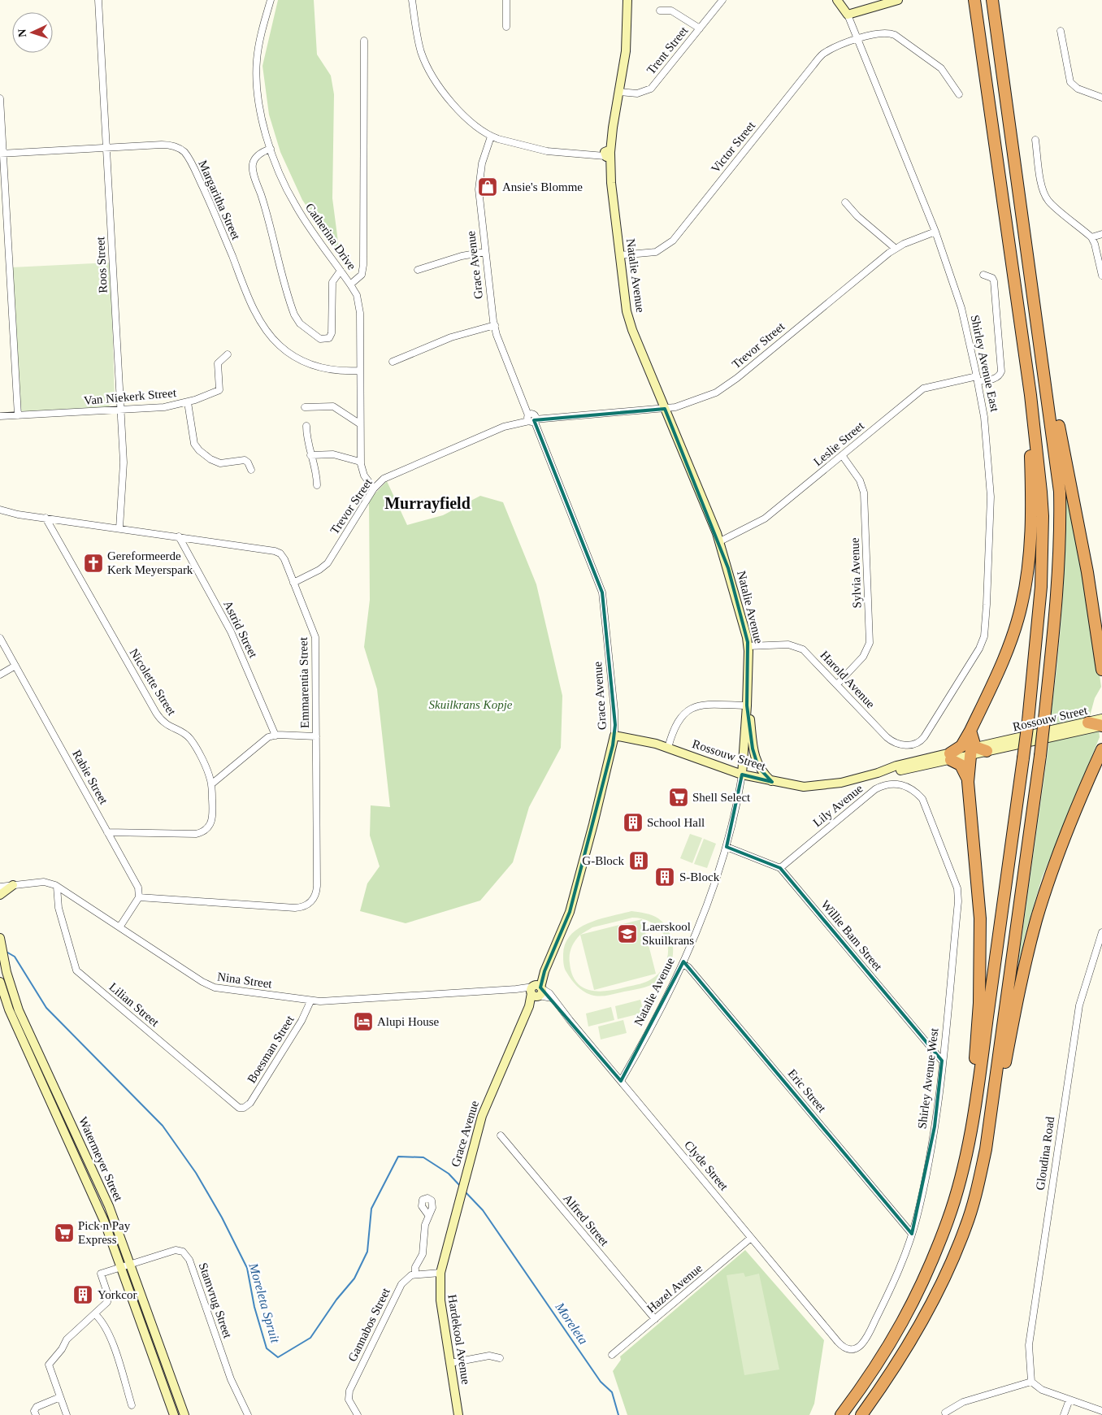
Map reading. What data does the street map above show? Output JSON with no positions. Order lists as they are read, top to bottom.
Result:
{
  "streets": {
    "street": [
      "Trent Street",
      "Victor Street",
      "Margaritha Street",
      "Catherina Drive",
      "Roos Street",
      "Grace Avenue",
      "Natalie Avenue",
      "Trevor Street",
      "Shirley Avenue East",
      "Van Niekerk Street",
      "Leslie Street",
      "Sylvia Avenue",
      "Astrid Street",
      "Harold Avenue",
      "Nicolette Street",
      "Emmarentia Street",
      "Rossouw Street",
      "Rabie Street",
      "Lily Avenue",
      "Willie Bam Street",
      "Nina Street",
      "Lilian Street",
      "Boesman Street",
      "Shirley Avenue West",
      "Eric Street",
      "Gloudina Road",
      "Watermeyer Street",
      "Clyde Street",
      "Alfred Street",
      "Hazel Avenue",
      "Stamvrug Street",
      "Gannabos Street",
      "Hardekool Avenue"
    ]
  },
  "crossings": [
    ["Victor Street", "Natalie Avenue"],
    ["Victor Street", "Shirley Avenue East"],
    ["Margaritha Street", "Catherina Drive"],
    ["Margaritha Street", "Roos Street"],
    ["Catherina Drive", "Trevor Street"],
    ["Roos Street", "Van Niekerk Street"],
    ["Roos Street", "Emmarentia Street"],
    ["Grace Avenue", "Trevor Street"],
    ["Grace Avenue", "Rossouw Street"],
    ["Grace Avenue", "Nina Street"],
    ["Grace Avenue", "Clyde Street"],
    ["Grace Avenue", "Hardekool Avenue"],
    ["Natalie Avenue", "Trevor Street"],
    ["Natalie Avenue", "Leslie Street"],
    ["Natalie Avenue", "Harold Avenue"],
    ["Natalie Avenue", "Rossouw Street"],
    ["Natalie Avenue", "Willie Bam Street"],
    ["Natalie Avenue", "Eric Street"],
    ["Natalie Avenue", "Clyde Street"],
    ["Trevor Street", "Shirley Avenue East"],
    ["Trevor Street", "Emmarentia Street"],
    ["Shirley Avenue East", "Leslie Street"],
    ["Shirley Avenue East", "Harold Avenue"],
    ["Leslie Street", "Sylvia Avenue"],
    ["Sylvia Avenue", "Harold Avenue"],
    ["Astrid Street", "Emmarentia Street"],
    ["Nicolette Street", "Emmarentia Street"],
    ["Nicolette Street", "Rabie Street"],
    ["Emmarentia Street", "Rabie Street"],
    ["Lily Avenue", "Willie Bam Street"],
    ["Lily Avenue", "Shirley Avenue West"],
    ["Willie Bam Street", "Shirley Avenue West"],
    ["Nina Street", "Lilian Street"],
    ["Nina Street", "Boesman Street"],
    ["Nina Street", "Clyde Street"],
    ["Lilian Street", "Boesman Street"],
    ["Shirley Avenue West", "Eric Street"],
    ["Shirley Avenue West", "Clyde Street"],
    ["Watermeyer Street", "Stamvrug Street"],
    ["Clyde Street", "Hazel Avenue"],
    ["Alfred Street", "Hazel Avenue"]
  ],
  "districts": ["Murrayfield"],
  "water": ["Moreleta Spruit", "Moreleta"],
  "parks": ["Skuilkrans Kopje"],
  "places": {
    "shop": ["Ansie's Blomme"],
    "church": ["Gereformeerde Kerk Meyerspark"],
    "supermarket": ["Shell Select", "Pick n Pay Express"],
    "building": [
      "School Hall",
      "G-Block",
      "S-Block",
      "Yorkcor"
    ],
    "school or university": ["Laerskool Skuilkrans"],
    "hotel": ["Alupi House"]
  },
  "north": "left"
}
